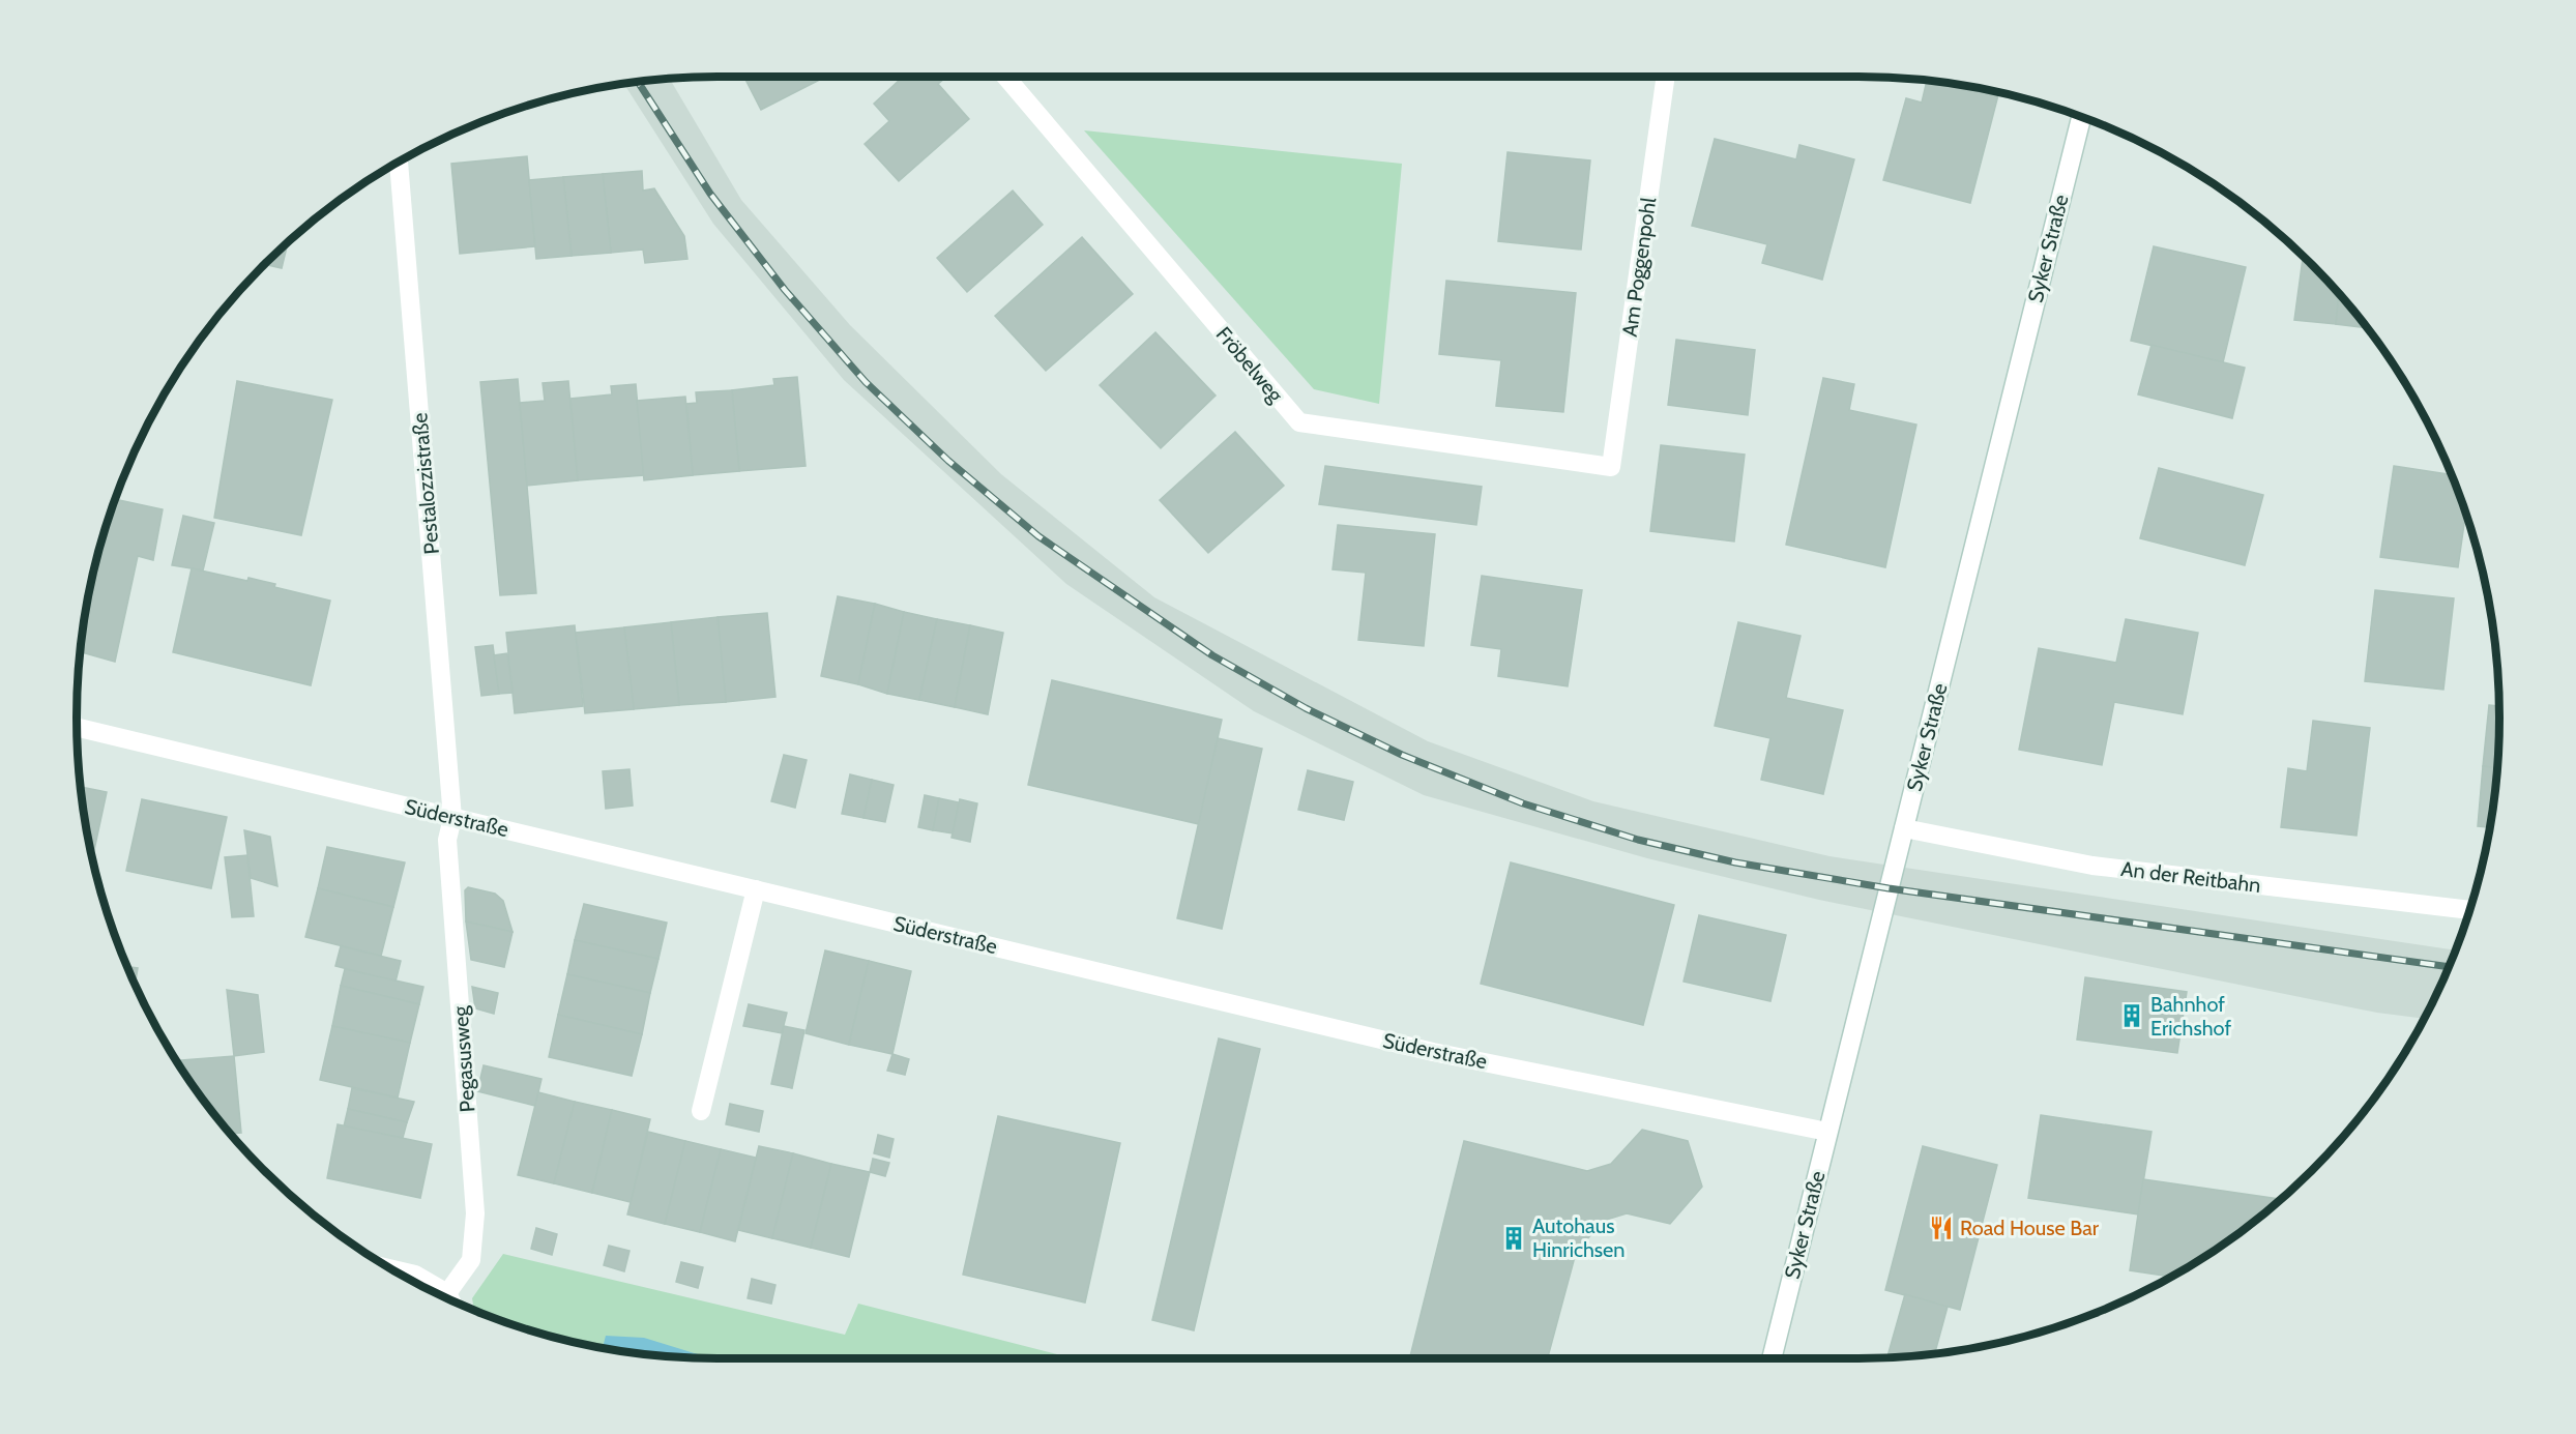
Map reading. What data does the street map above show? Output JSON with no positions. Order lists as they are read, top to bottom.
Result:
{
  "streets": {
    "street": [
      "Syker Straße",
      "Am Poggenpohl",
      "Fröbelweg",
      "Pestalozzistraße",
      "Süderstraße",
      "An der Reitbahn",
      "Pegasusweg"
    ]
  },
  "crossings": [
    ["Syker Straße", "Süderstraße"],
    ["Syker Straße", "An der Reitbahn"],
    ["Am Poggenpohl", "Fröbelweg"],
    ["Pestalozzistraße", "Süderstraße"],
    ["Pestalozzistraße", "Pegasusweg"],
    ["Süderstraße", "Pegasusweg"]
  ],
  "places": {
    "building": ["Bahnhof Erichshof", "Autohaus Hinrichsen"],
    "restaurant": ["Road House Bar"]
  }
}
